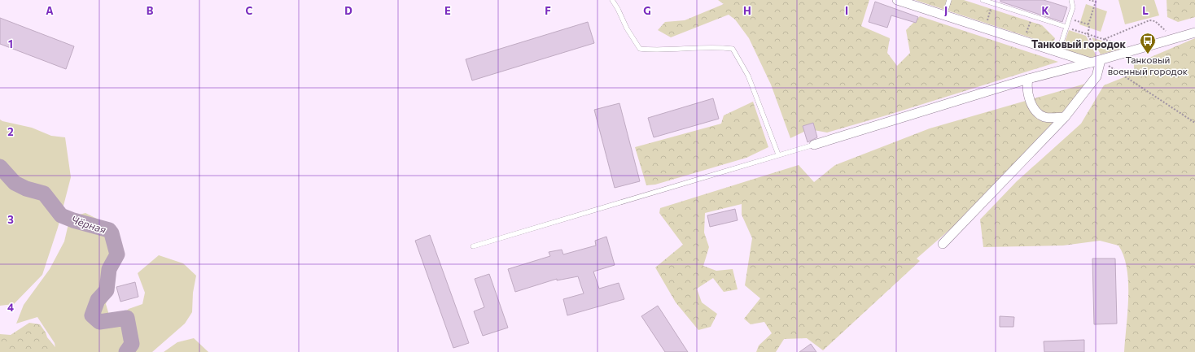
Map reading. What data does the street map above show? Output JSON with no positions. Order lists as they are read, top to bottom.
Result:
{
  "districts": ["Танковый городок"],
  "water": ["Чёрная"],
  "places": {
    "bus stop": ["Танковый военный городок"]
  },
  "grid": {
    "columns": [
      "A",
      "B",
      "C",
      "D",
      "E",
      "F",
      "G",
      "H",
      "I",
      "J",
      "K",
      "L"
    ],
    "rows": [
      "1",
      "2",
      "3",
      "4"
    ]
  }
}
